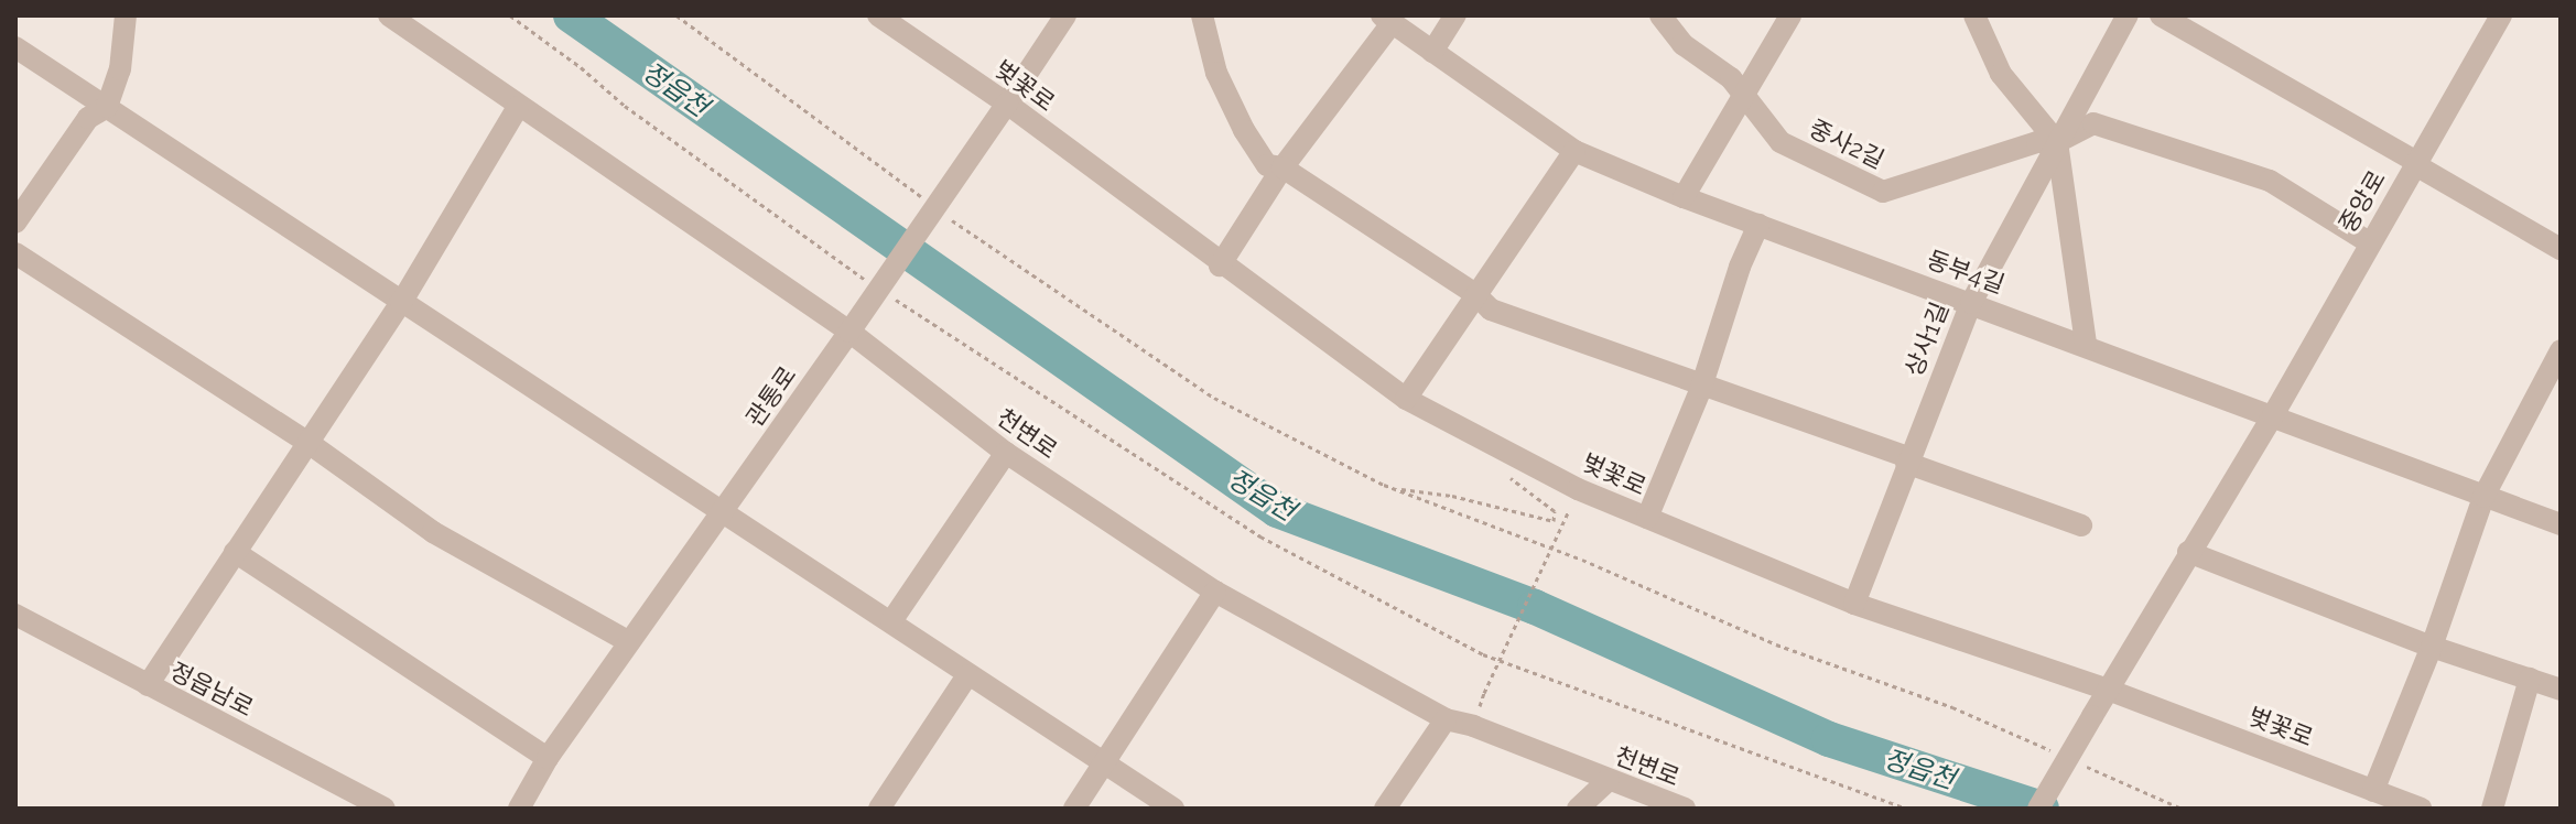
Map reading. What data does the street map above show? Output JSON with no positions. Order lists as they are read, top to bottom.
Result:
{
  "streets": {
    "street": [
      "벚꽃로",
      "중사2길",
      "중앙로",
      "동부4길",
      "상사1길",
      "관통로",
      "천변로",
      "정읍남로"
    ]
  },
  "crossings": [
    ["벚꽃로", "중앙로"],
    ["벚꽃로", "상사1길"],
    ["벚꽃로", "관통로"],
    ["중사2길", "중앙로"],
    ["중사2길", "상사1길"],
    ["중앙로", "동부4길"],
    ["동부4길", "상사1길"],
    ["관통로", "천변로"]
  ],
  "water": ["정읍천"]
}
